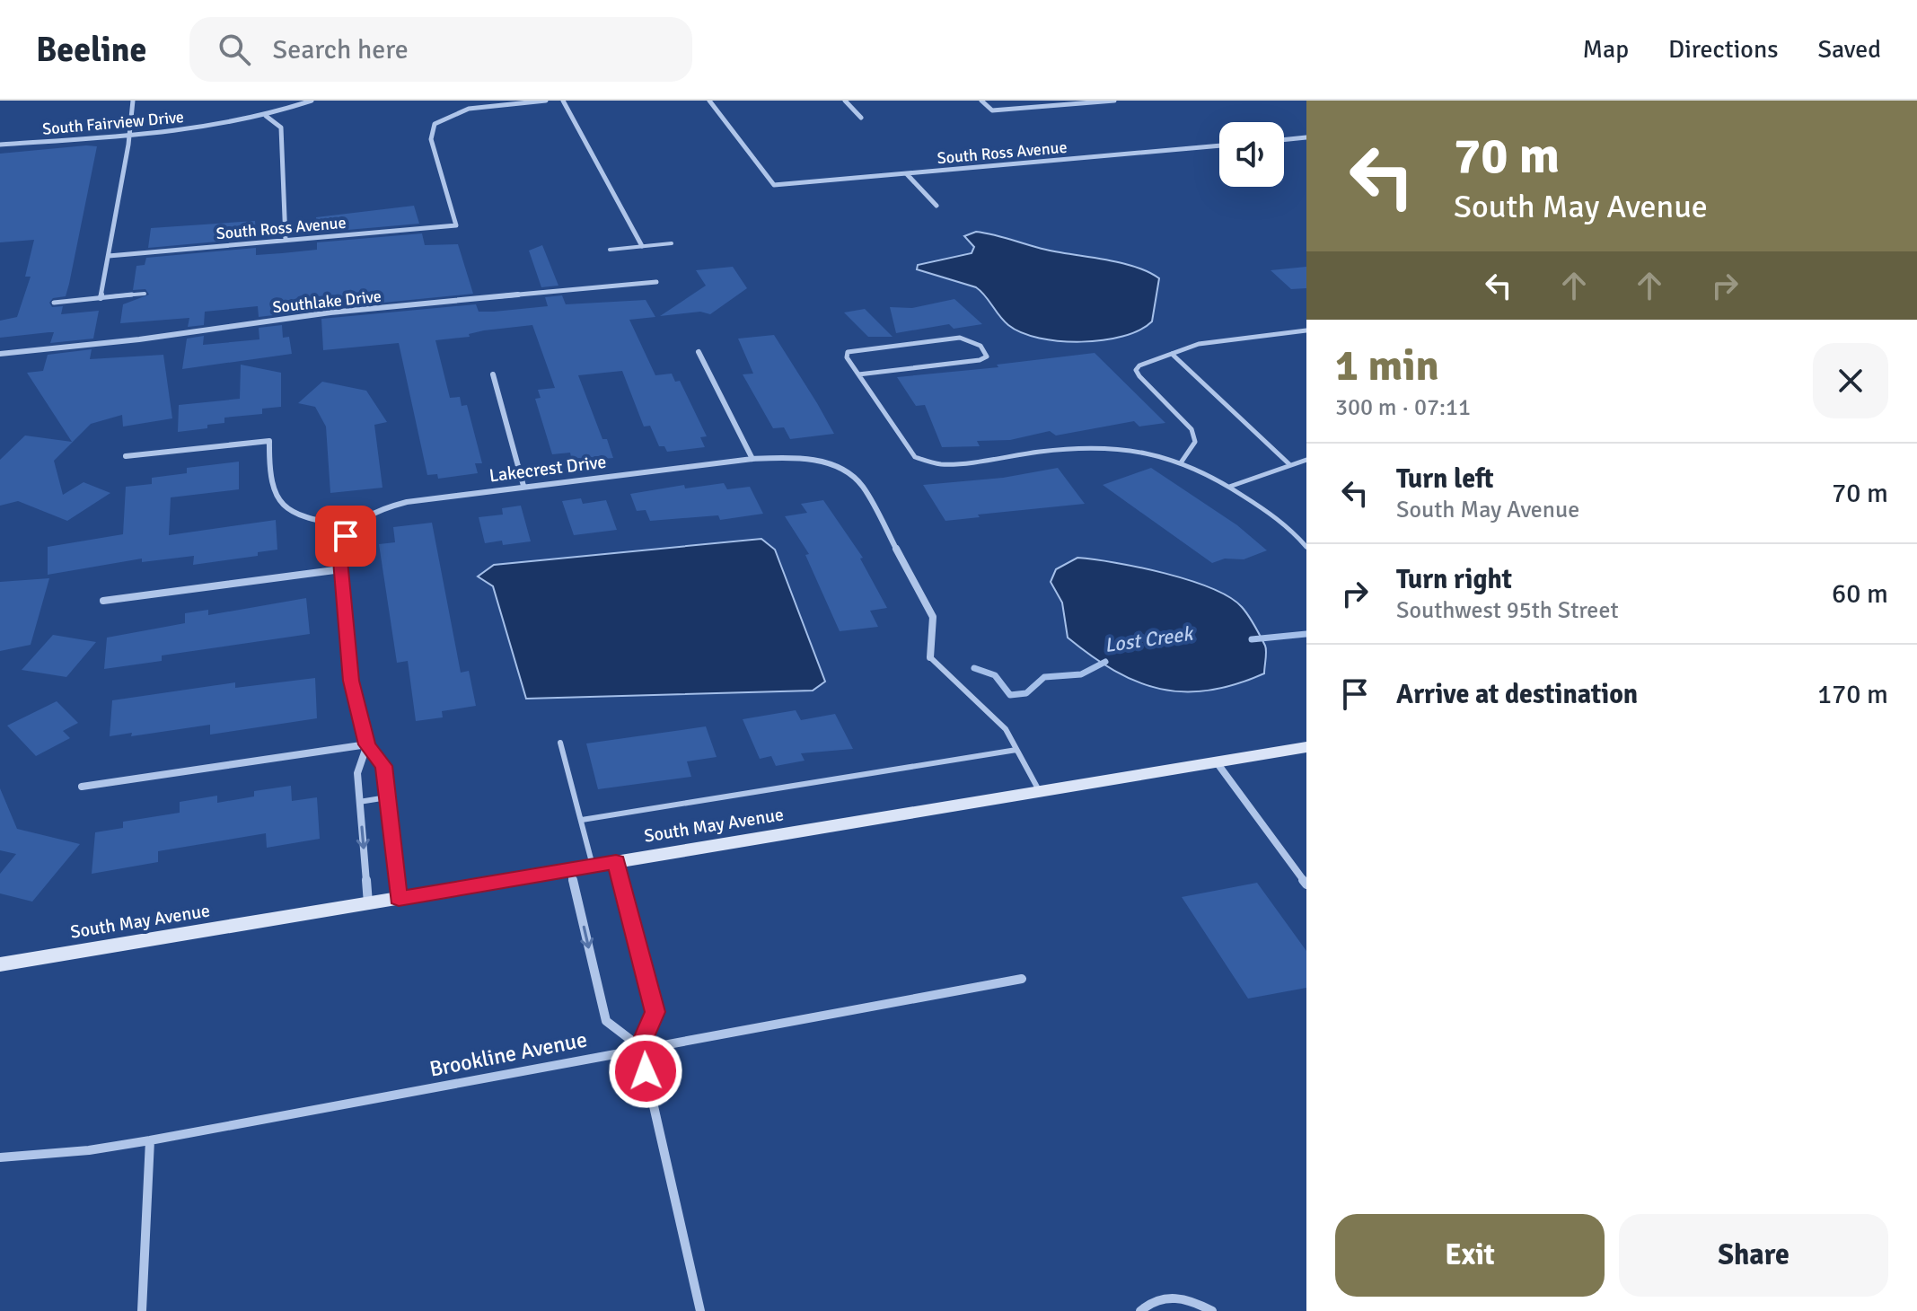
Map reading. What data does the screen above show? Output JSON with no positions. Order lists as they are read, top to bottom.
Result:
{
  "streets": {
    "main road": ["South May Avenue"],
    "street": [
      "South Fairview Drive",
      "South Ross Avenue",
      "Southlake Drive",
      "Lakecrest Drive",
      "Brookline Avenue"
    ]
  },
  "water": ["Lost Creek"],
  "page": {
    "header": "Beeline",
    "search": "Search here",
    "nav": ["Map", "Directions", "Saved"],
    "turn": ["70 m", "South May Avenue"],
    "heading": ["1 min", "300 m · 07:11"],
    "list": [
      {
        "name": "Turn left",
        "note": "South May Avenue",
        "value": "70 m"
      },
      {
        "name": "Turn right",
        "note": "Southwest 95th Street",
        "value": "60 m"
      },
      {
        "name": "Arrive at destination",
        "value": "170 m"
      }
    ],
    "buttons": ["Exit", "Share"]
  }
}
